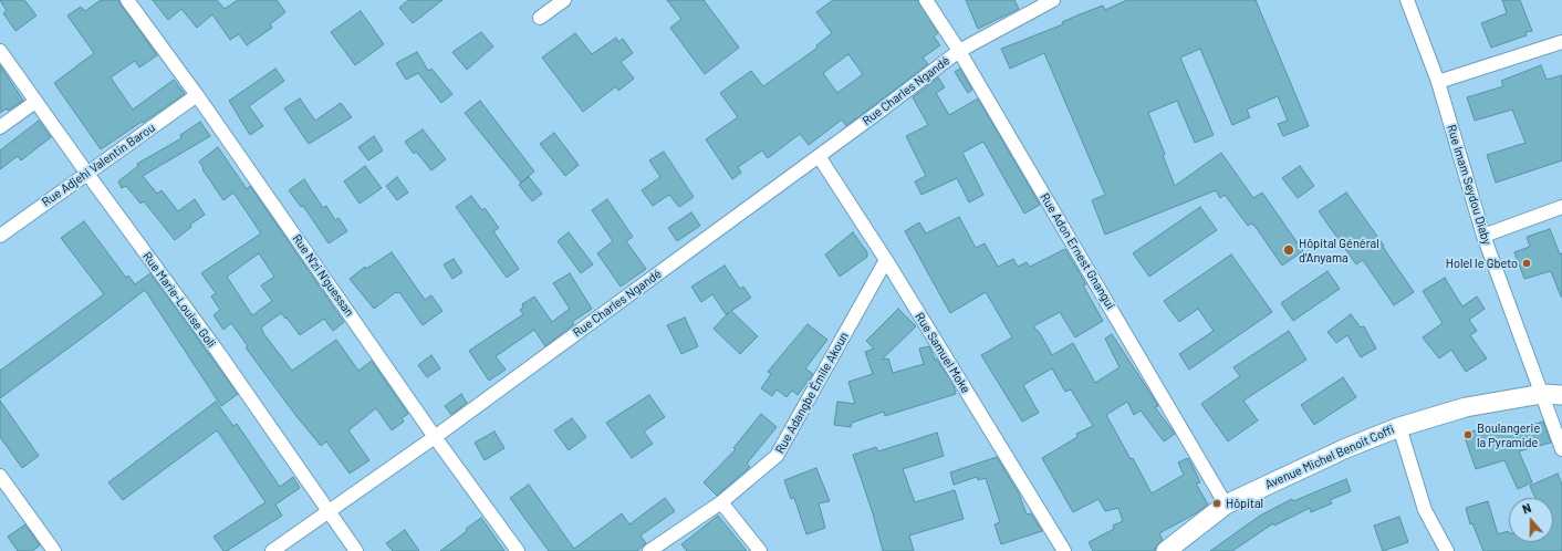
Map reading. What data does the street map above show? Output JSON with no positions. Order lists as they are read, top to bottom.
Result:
{
  "streets": {
    "street": [
      "Rue Charles Ngandé",
      "Rue Adjehi Valentin Barou",
      "Rue Imam Seydou Diaby",
      "Rue Adon Ernest Gnangui",
      "Rue N'zi N'guessan",
      "Rue Marie-Louise Goli",
      "Rue Samuel Moke",
      "Rue Adangbe Émile Akoun",
      "Avenue Michel Benoit Coffi"
    ]
  },
  "crossings": [
    ["Rue Charles Ngandé", "Rue Adon Ernest Gnangui"],
    ["Rue Charles Ngandé", "Rue N'zi N'guessan"],
    ["Rue Charles Ngandé", "Rue Marie-Louise Goli"],
    ["Rue Charles Ngandé", "Rue Samuel Moke"],
    ["Rue Adjehi Valentin Barou", "Rue N'zi N'guessan"],
    ["Rue Adjehi Valentin Barou", "Rue Marie-Louise Goli"],
    ["Rue Imam Seydou Diaby", "Avenue Michel Benoit Coffi"],
    ["Rue Adon Ernest Gnangui", "Avenue Michel Benoit Coffi"],
    ["Rue Samuel Moke", "Rue Adangbe Émile Akoun"]
  ],
  "places": [
    "Hôpital Général d'Anyama",
    "Holel le Gbeto",
    "Boulangerie la Pyramide",
    "Hôpital"
  ],
  "north": "top"
}
